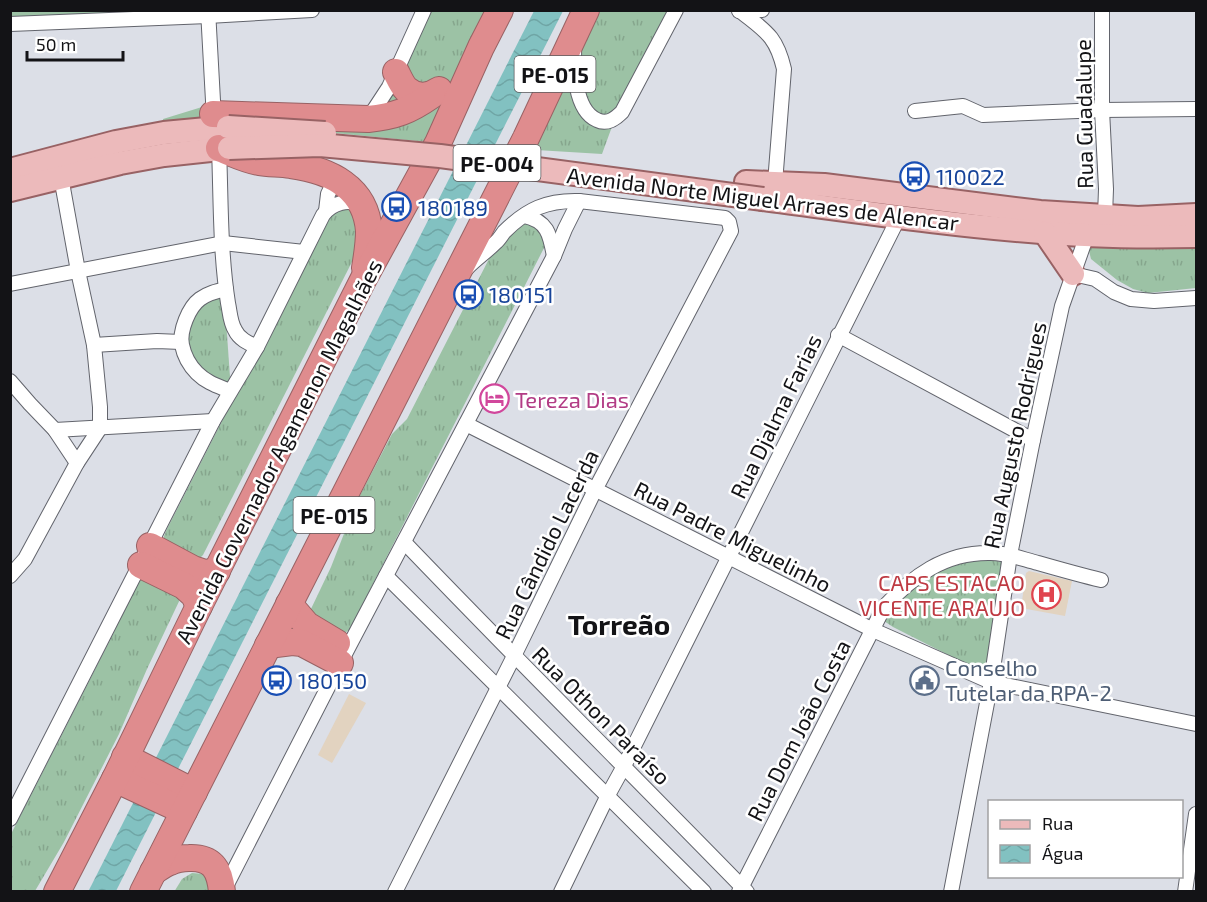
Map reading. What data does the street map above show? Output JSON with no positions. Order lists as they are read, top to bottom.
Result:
{
  "streets": {
    "highway": ["PE-015", "Avenida Governador Agamenon Magalhães"],
    "main road": ["PE-004", "Avenida Norte Miguel Arraes de Alencar"],
    "street": [
      "Rua Guadalupe",
      "Rua Djalma Farias",
      "Rua Augusto Rodrigues",
      "Rua Padre Miguelinho",
      "Rua Cândido Lacerda",
      "Rua Othon Paraíso",
      "Rua Dom João Costa"
    ]
  },
  "crossings": [
    ["PE-015", "Avenida Norte Miguel Arraes de Alencar"],
    ["Rua Guadalupe", "Avenida Norte Miguel Arraes de Alencar"],
    ["Rua Guadalupe", "Rua Augusto Rodrigues"],
    ["Avenida Norte Miguel Arraes de Alencar", "Rua Djalma Farias"],
    ["Avenida Norte Miguel Arraes de Alencar", "Rua Augusto Rodrigues"],
    ["Avenida Norte Miguel Arraes de Alencar", "Rua Cândido Lacerda"],
    ["Rua Djalma Farias", "Rua Padre Miguelinho"],
    ["Rua Djalma Farias", "Rua Othon Paraíso"],
    ["Rua Augusto Rodrigues", "Rua Padre Miguelinho"],
    ["Rua Augusto Rodrigues", "Rua Dom João Costa"],
    ["Rua Padre Miguelinho", "Rua Cândido Lacerda"],
    ["Rua Padre Miguelinho", "Rua Dom João Costa"],
    ["Rua Cândido Lacerda", "Rua Othon Paraíso"],
    ["Rua Othon Paraíso", "Rua Dom João Costa"]
  ],
  "districts": ["Torreão"],
  "places": {
    "bus stop": [
      "110022",
      "180189",
      "180151",
      "180150"
    ],
    "hotel": ["Tereza Dias"],
    "hospital": ["CAPS ESTACAO VICENTE ARAUJO"],
    "public building": ["Conselho Tutelar da RPA-2"]
  },
  "legend": ["Rua", "Água"],
  "scale_bar": "50 m"
}
